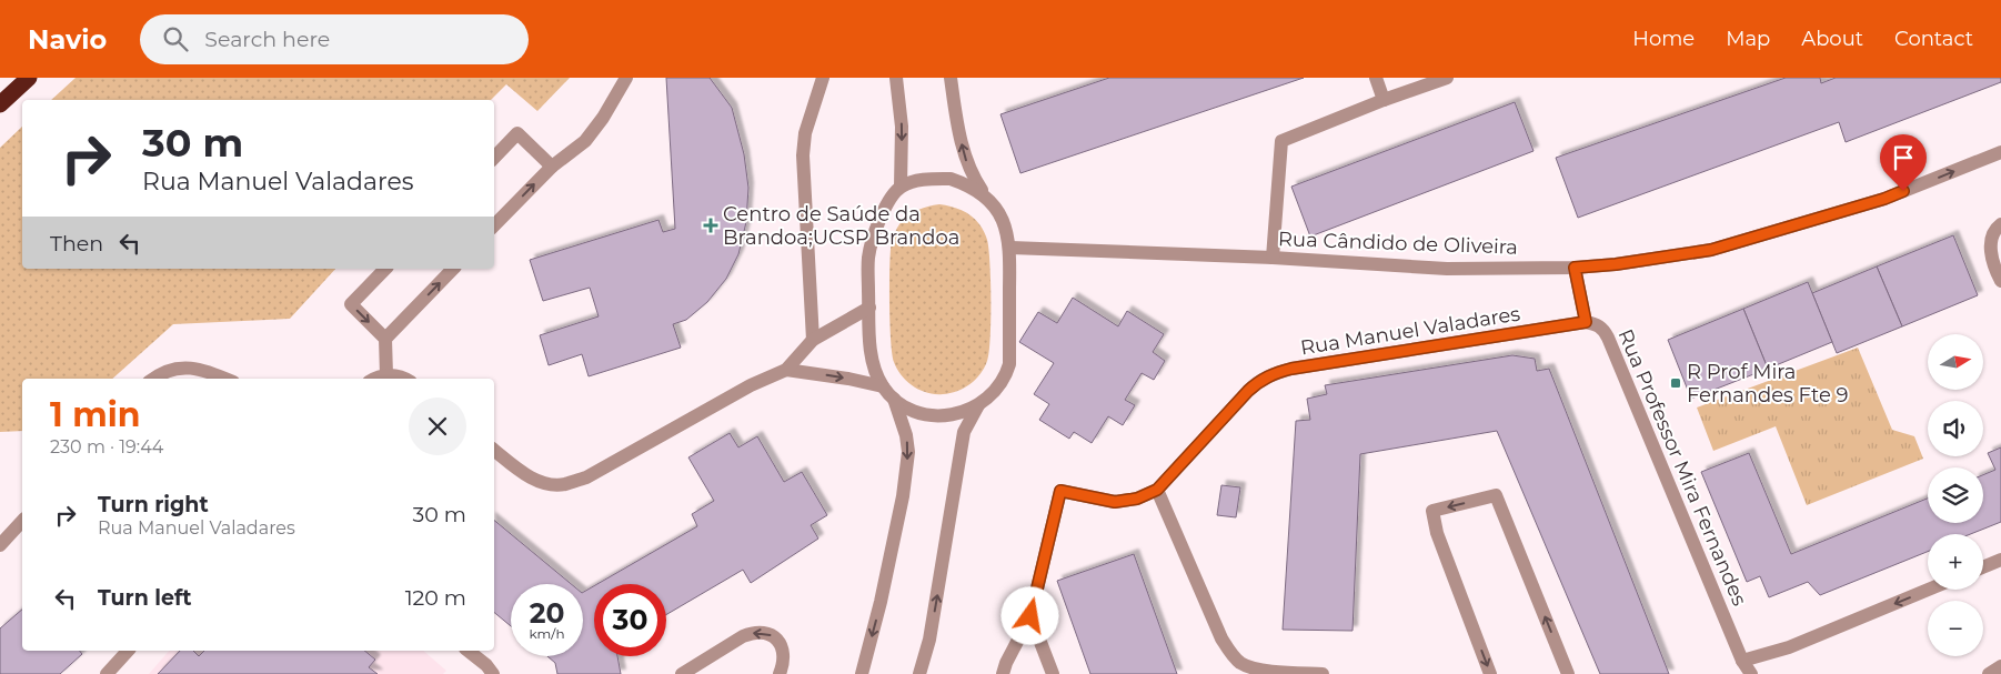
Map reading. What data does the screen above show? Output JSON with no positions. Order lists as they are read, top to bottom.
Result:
{
  "streets": {
    "street": ["Rua Cândido de Oliveira", "Rua Manuel Valadares", "Rua Professor Mira Fernandes"]
  },
  "crossings": [
    ["Rua Manuel Valadares", "Rua Professor Mira Fernandes"]
  ],
  "one_way": ["Rua Cândido de Oliveira"],
  "places": {
    "health": ["Centro de Saúde da Brandoa;UCSP Brandoa"],
    "transit": ["R Prof Mira Fernandes Fte 9"]
  },
  "north": "right",
  "page": {
    "header": "Navio",
    "search": "Search here",
    "nav": [
      "Home",
      "Map",
      "About",
      "Contact"
    ],
    "turn": ["30 m", "Rua Manuel Valadares"],
    "then": "Then",
    "map_buttons": ["+", "−"],
    "heading": ["1 min", "230 m · 19:44"],
    "list": [
      {
        "name": "Turn right",
        "note": "Rua Manuel Valadares",
        "value": "30 m"
      },
      {
        "name": "Turn left",
        "value": "120 m"
      }
    ],
    "speed": "20 km/h",
    "limit": "30"
  }
}
